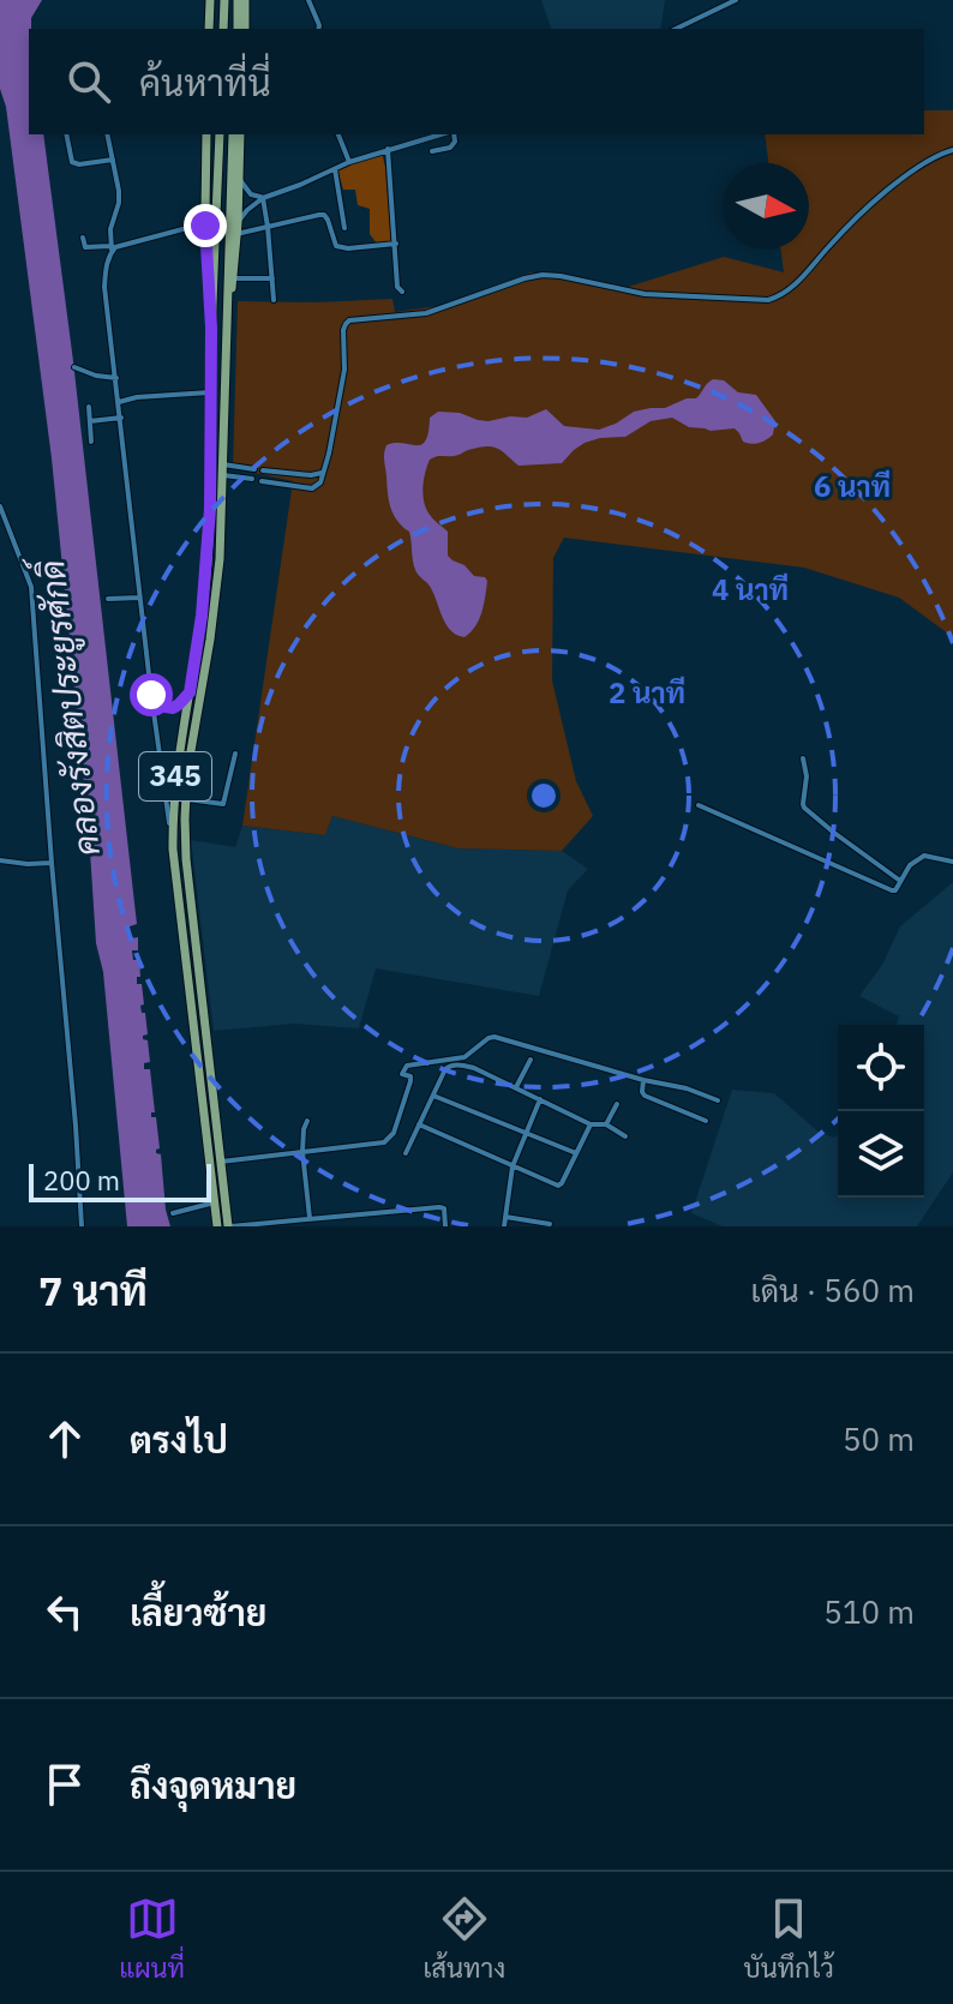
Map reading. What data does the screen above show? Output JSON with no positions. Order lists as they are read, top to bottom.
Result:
{
  "streets": {
    "main road": ["345"]
  },
  "water": ["คลองรังสิตประยูรศักดิ์"],
  "scale_bar": "200 m",
  "north": "right",
  "page": {
    "search": "ค้นหาที่นี่",
    "scale": "200 m",
    "heading": ["7 นาที", "เดิน · 560 m"],
    "list": [
      ["ตรงไป", "50 m"],
      ["เลี้ยวซ้าย", "510 m"],
      "ถึงจุดหมาย"
    ],
    "nav": ["แผนที่", "เส้นทาง", "บันทึกไว้"]
  },
  "rings": ["6 นาที", "4 นาที", "2 นาที"]
}
